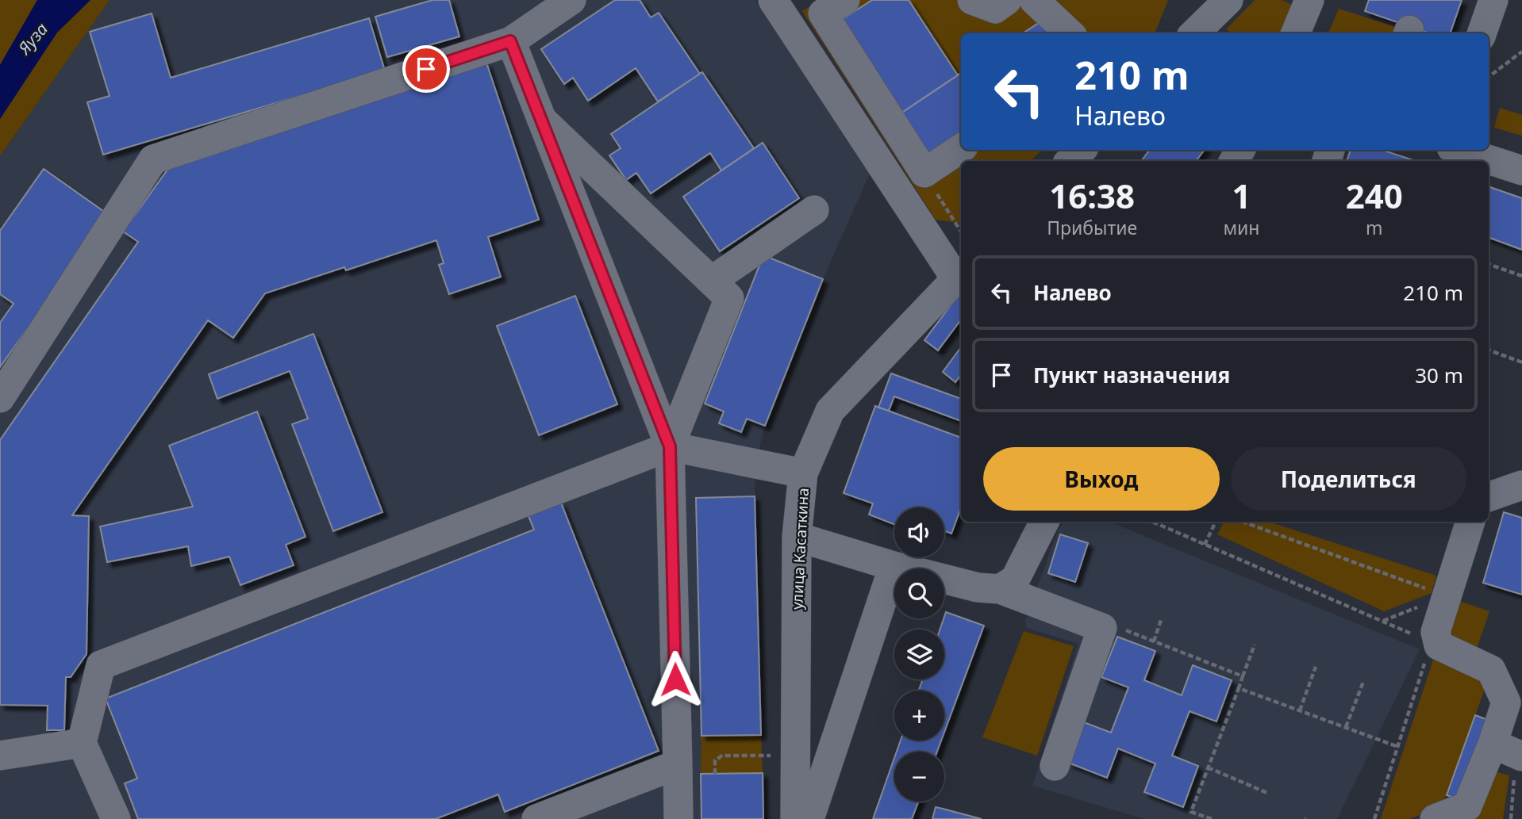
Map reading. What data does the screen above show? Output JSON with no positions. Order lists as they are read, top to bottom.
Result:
{
  "streets": {
    "street": ["улица Касаткина"]
  },
  "water": ["Яуза"],
  "page": {
    "turn": ["210 m", "Налево"],
    "eta": [
      "16:38",
      "Прибытие",
      "1",
      "мин",
      "240",
      "m"
    ],
    "list": [
      {
        "name": "Налево",
        "value": "210 m"
      },
      {
        "name": "Пункт назначения",
        "value": "30 m"
      }
    ],
    "buttons": ["Выход", "Поделиться"],
    "map_buttons": ["+", "−"]
  }
}
